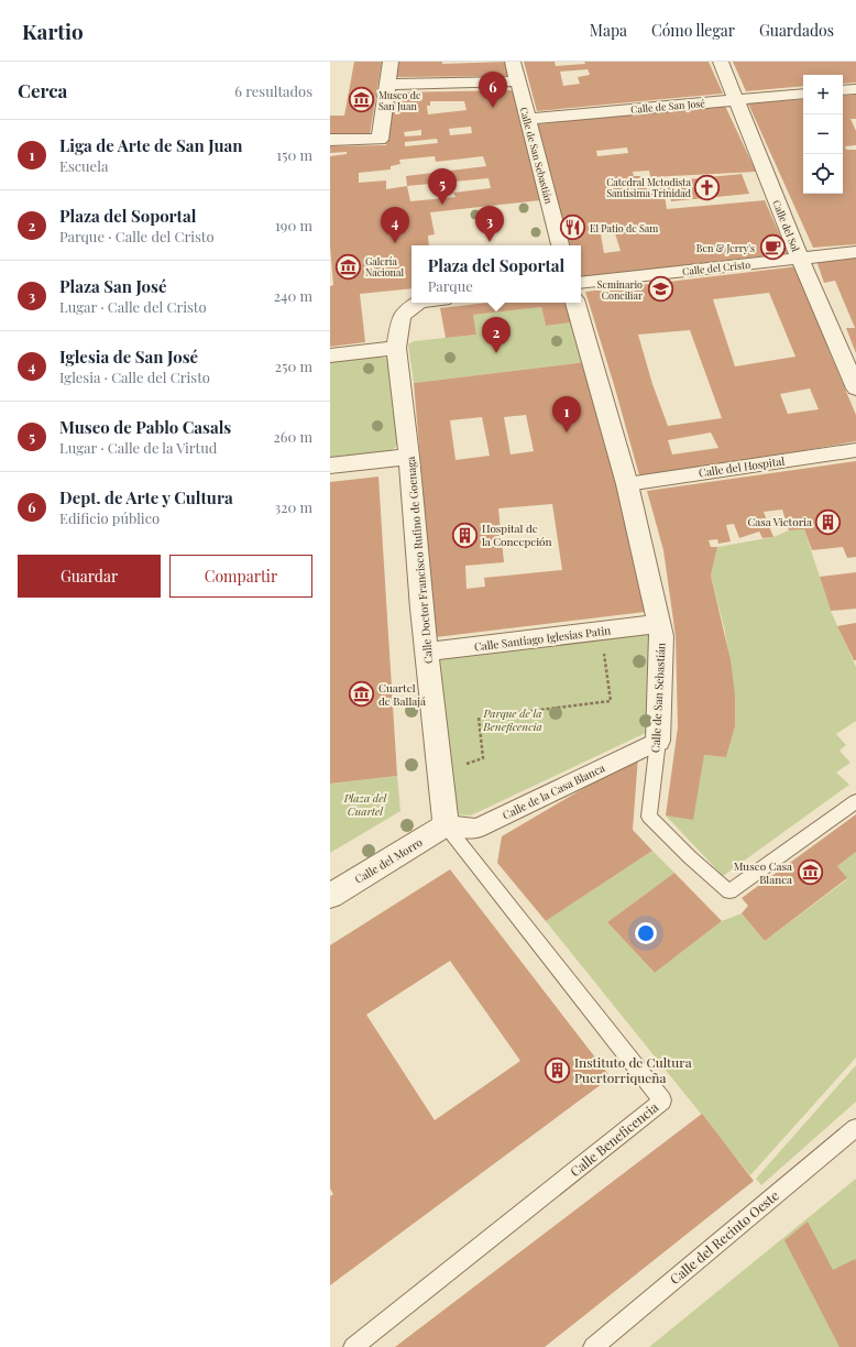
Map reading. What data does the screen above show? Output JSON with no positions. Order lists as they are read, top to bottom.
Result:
{
  "streets": {
    "street": [
      "Calle de San José",
      "Calle de San Sebastián",
      "Calle del Sol",
      "Calle del Cristo",
      "Calle del Hospital",
      "Calle Doctor Francisco Rufino de Goenaga",
      "Calle Santiago Iglesias Patin",
      "Calle de la Casa Blanca",
      "Calle del Morro"
    ],
    "lane": ["Calle Beneficencia", "Calle del Recinto Oeste"]
  },
  "crossings": [
    ["Calle de San José", "Calle de San Sebastián"],
    ["Calle de San José", "Calle del Sol"],
    ["Calle de San Sebastián", "Calle del Hospital"],
    ["Calle de San Sebastián", "Calle Santiago Iglesias Patin"],
    ["Calle de San Sebastián", "Calle de la Casa Blanca"],
    ["Calle del Sol", "Calle del Cristo"],
    ["Calle Doctor Francisco Rufino de Goenaga", "Calle Santiago Iglesias Patin"],
    ["Calle Doctor Francisco Rufino de Goenaga", "Calle de la Casa Blanca"],
    ["Calle Doctor Francisco Rufino de Goenaga", "Calle del Morro"],
    ["Calle Doctor Francisco Rufino de Goenaga", "Calle Beneficencia"],
    ["Calle de la Casa Blanca", "Calle del Morro"],
    ["Calle de la Casa Blanca", "Calle Beneficencia"],
    ["Calle del Morro", "Calle Beneficencia"]
  ],
  "parks": ["Parque de la Beneficencia", "Plaza del Cuartel"],
  "places": {
    "museum": [
      "Museo de San Juan",
      "Galería Nacional",
      "Cuartel de Ballajá",
      "Museo Casa Blanca"
    ],
    "church": ["Catedral Metodista Santísima Trinidad"],
    "restaurant": ["El Patio de Sam"],
    "cafe": ["Ben & Jerry's"],
    "school or university": ["Seminario Conciliar"],
    "building": ["Casa Victoria", "Hospital de la Concepción", "Instituto de Cultura Puertorriqueña"]
  },
  "page": {
    "header": "Kartio",
    "nav": ["Mapa", "Cómo llegar", "Guardados"],
    "heading": ["Cerca", "6 resultados"],
    "pins": [
      "6",
      "5",
      "3",
      "4",
      "2",
      "1"
    ],
    "map_buttons": ["+", "−"],
    "list": [
      {
        "mark": "1",
        "name": "Liga de Arte de San Juan",
        "note": "Escuela",
        "value": "150 m"
      },
      {
        "mark": "2",
        "name": "Plaza del Soportal",
        "note": "Parque · Calle del Cristo",
        "value": "190 m"
      },
      {
        "mark": "3",
        "name": "Plaza San José",
        "note": "Lugar · Calle del Cristo",
        "value": "240 m"
      },
      {
        "mark": "4",
        "name": "Iglesia de San José",
        "note": "Iglesia · Calle del Cristo",
        "value": "250 m"
      },
      {
        "mark": "5",
        "name": "Museo de Pablo Casals",
        "note": "Lugar · Calle de la Virtud",
        "value": "260 m"
      },
      {
        "mark": "6",
        "name": "Dept. de Arte y Cultura",
        "note": "Edificio público",
        "value": "320 m"
      }
    ],
    "popup": ["Plaza del Soportal", "Parque"],
    "buttons": ["Guardar", "Compartir"]
  }
}
